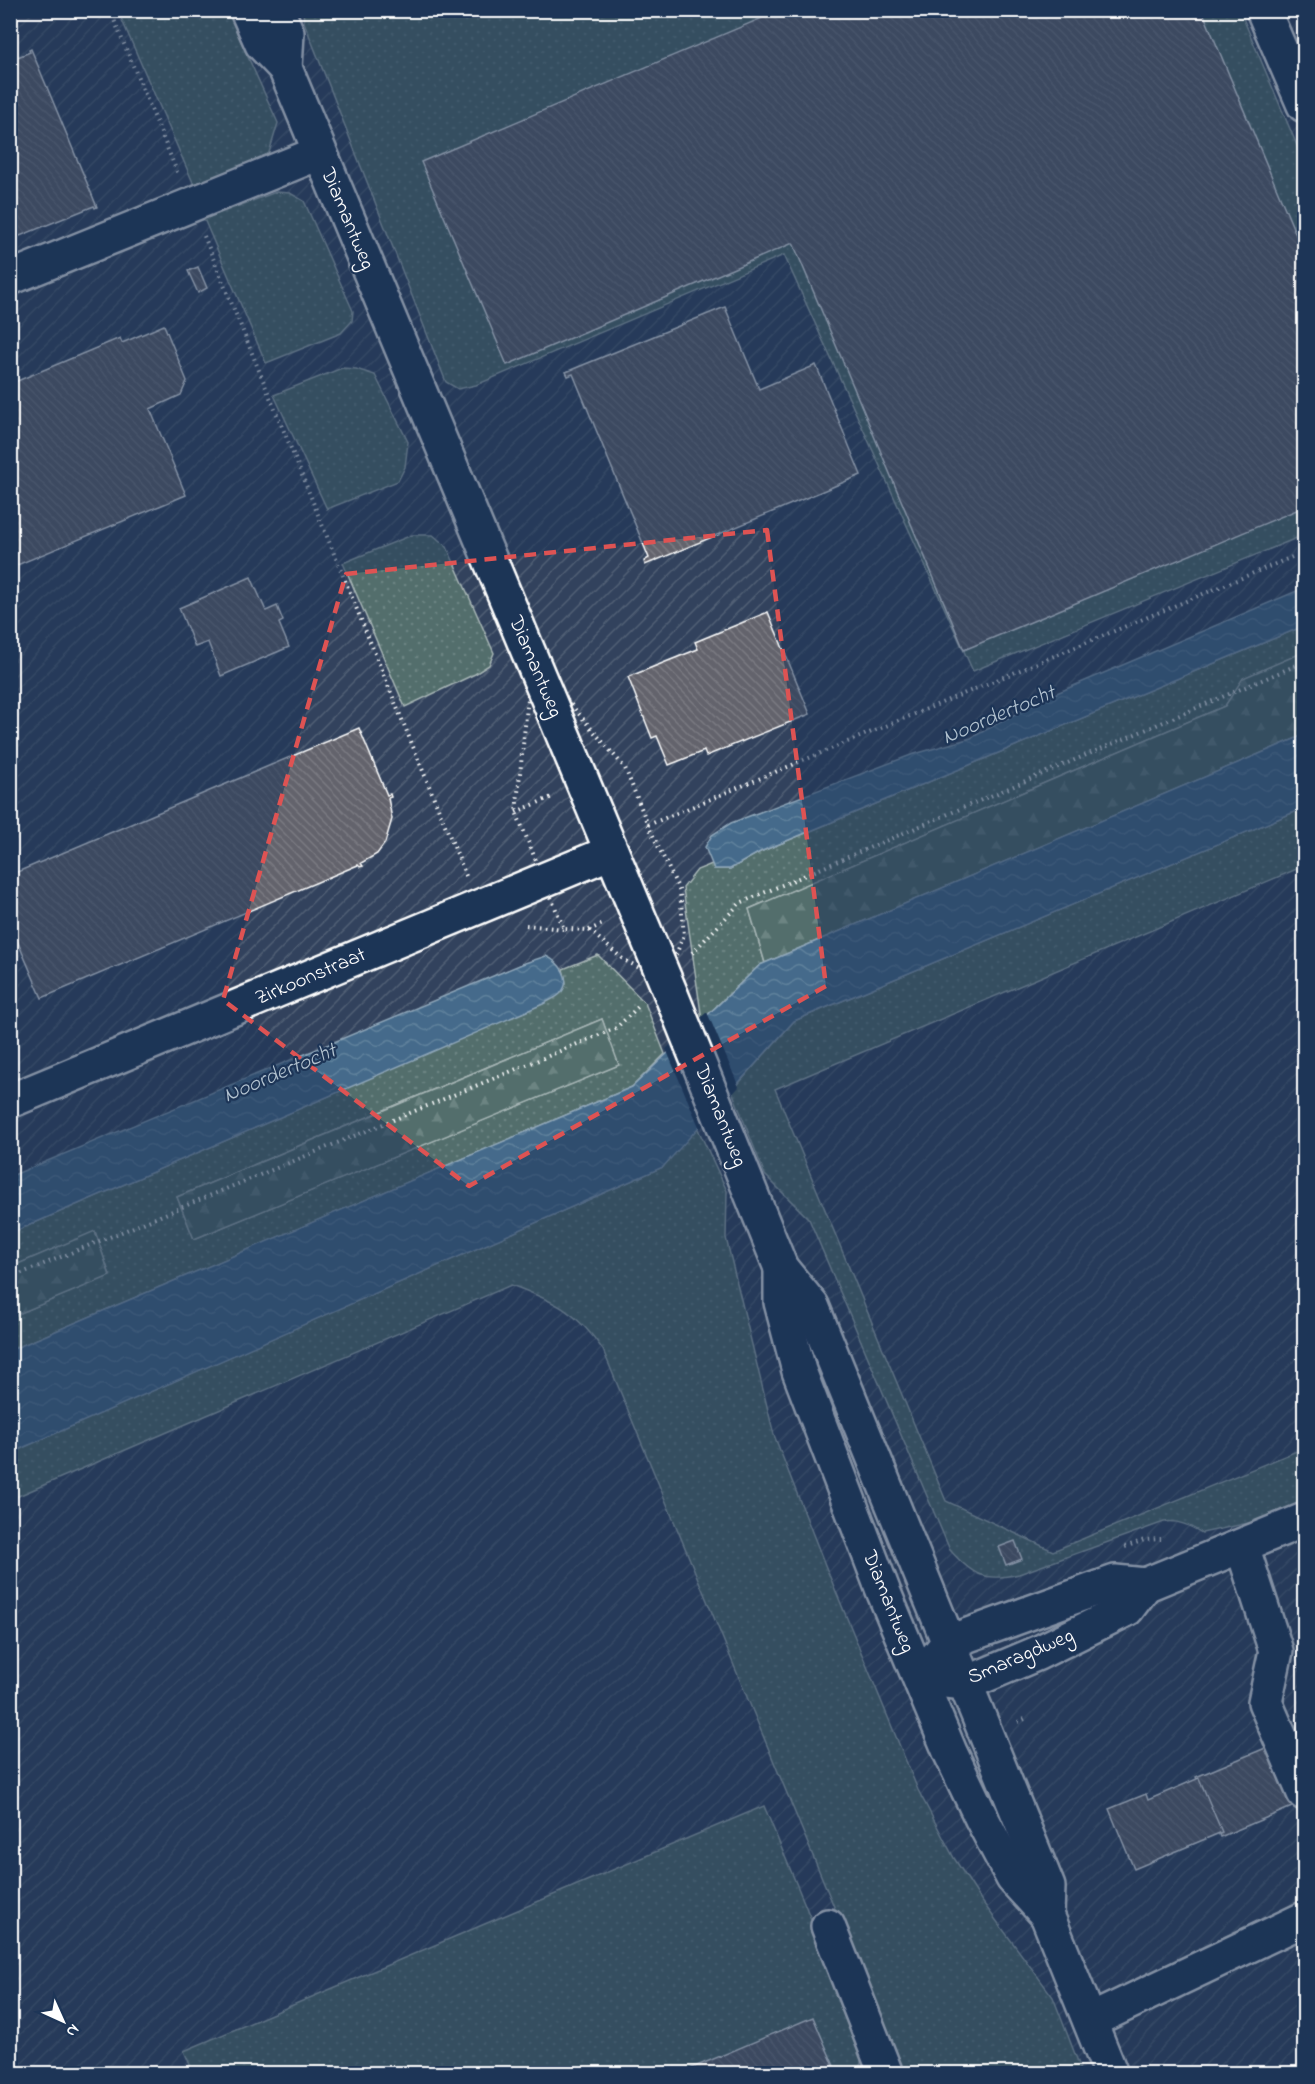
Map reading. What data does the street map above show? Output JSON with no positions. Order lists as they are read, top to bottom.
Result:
{
  "streets": {
    "street": ["Diamantweg", "Zirkoonstraat", "Smaragdweg"]
  },
  "crossings": [
    ["Diamantweg", "Zirkoonstraat"],
    ["Diamantweg", "Smaragdweg"]
  ],
  "water": ["Noordertocht"],
  "north": "bottom right"
}
